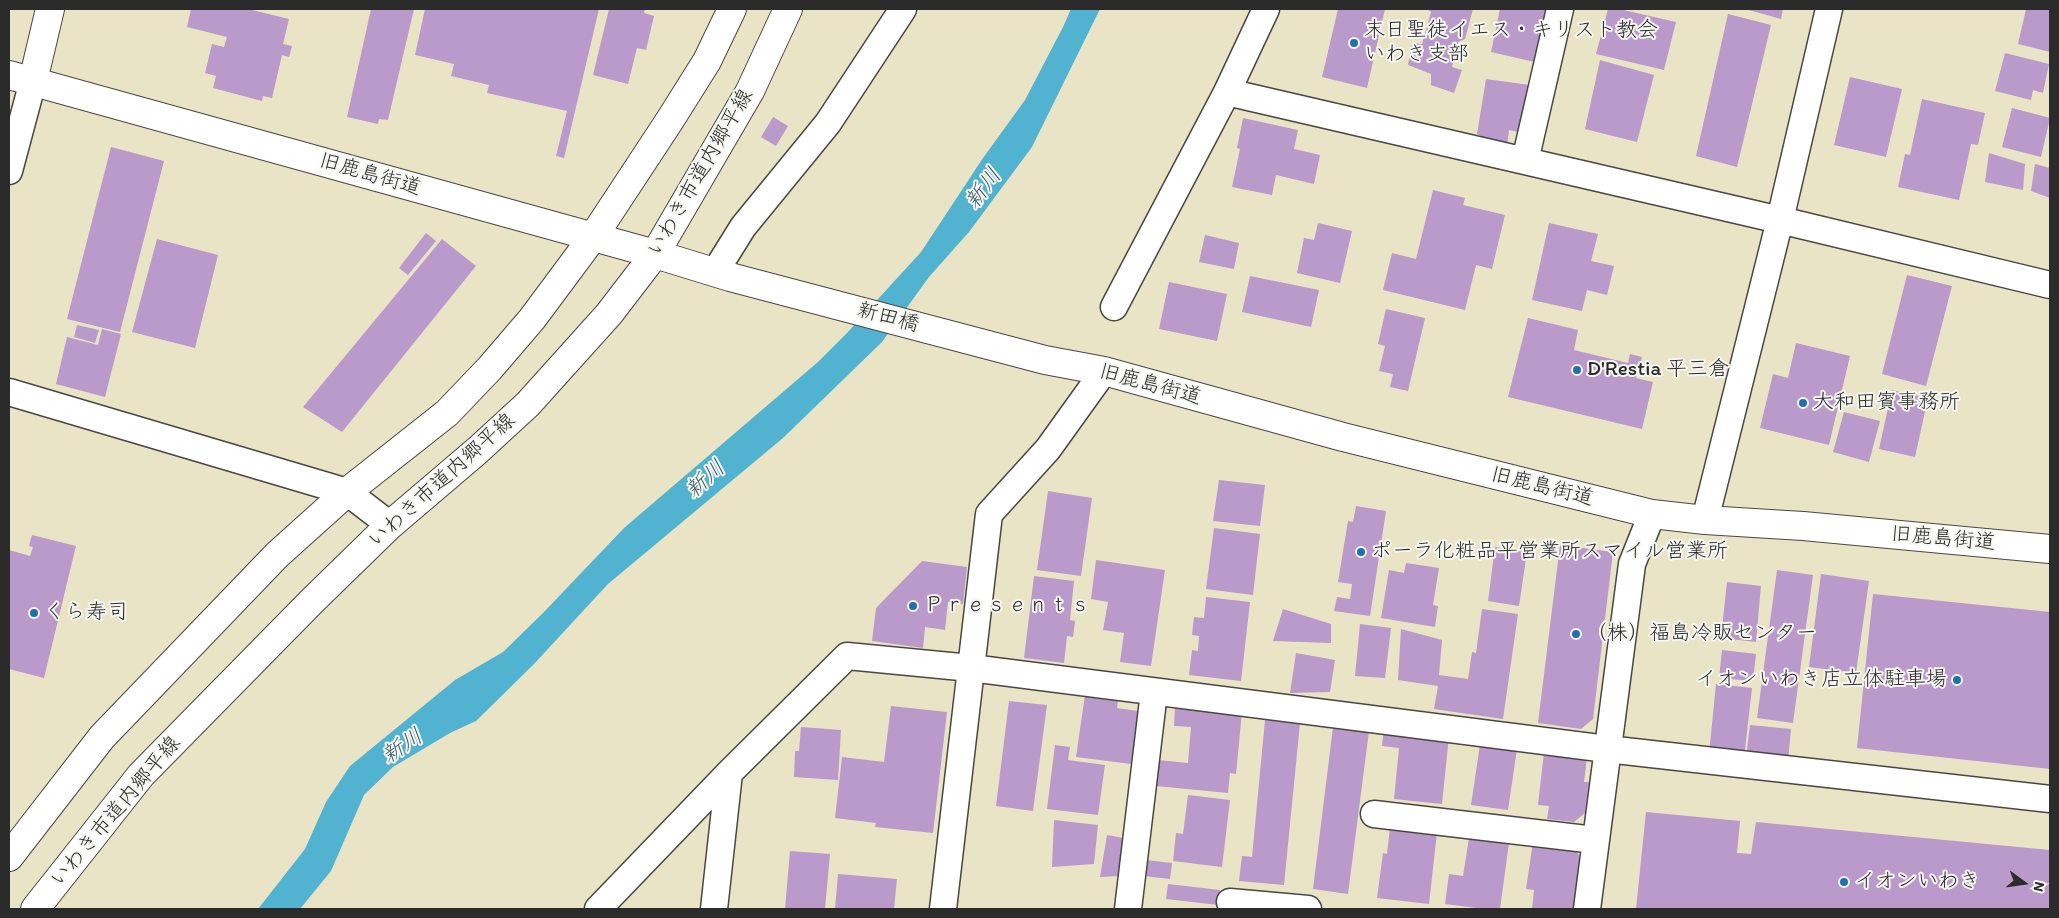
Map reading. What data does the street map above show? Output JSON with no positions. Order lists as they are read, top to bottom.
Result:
{
  "streets": {
    "street": ["いわき市道内郷平線", "旧鹿島街道", "新田橋"]
  },
  "crossings": [
    ["いわき市道内郷平線", "旧鹿島街道"],
    ["旧鹿島街道", "新田橋"]
  ],
  "water": ["新川"],
  "places": [
    "末日聖徒イエス・キリスト教会 いわき支部",
    "D'Restia 平三倉",
    "大和田賓事務所",
    "ポーラ化粧品平営業所スマイル営業所",
    "Ｐｒｅｓｅｎｔｓ",
    "くら寿司",
    "（株）福島冷販センター",
    "イオンいわき店立体駐車場",
    "イオンいわき"
  ],
  "north": "right"
}
